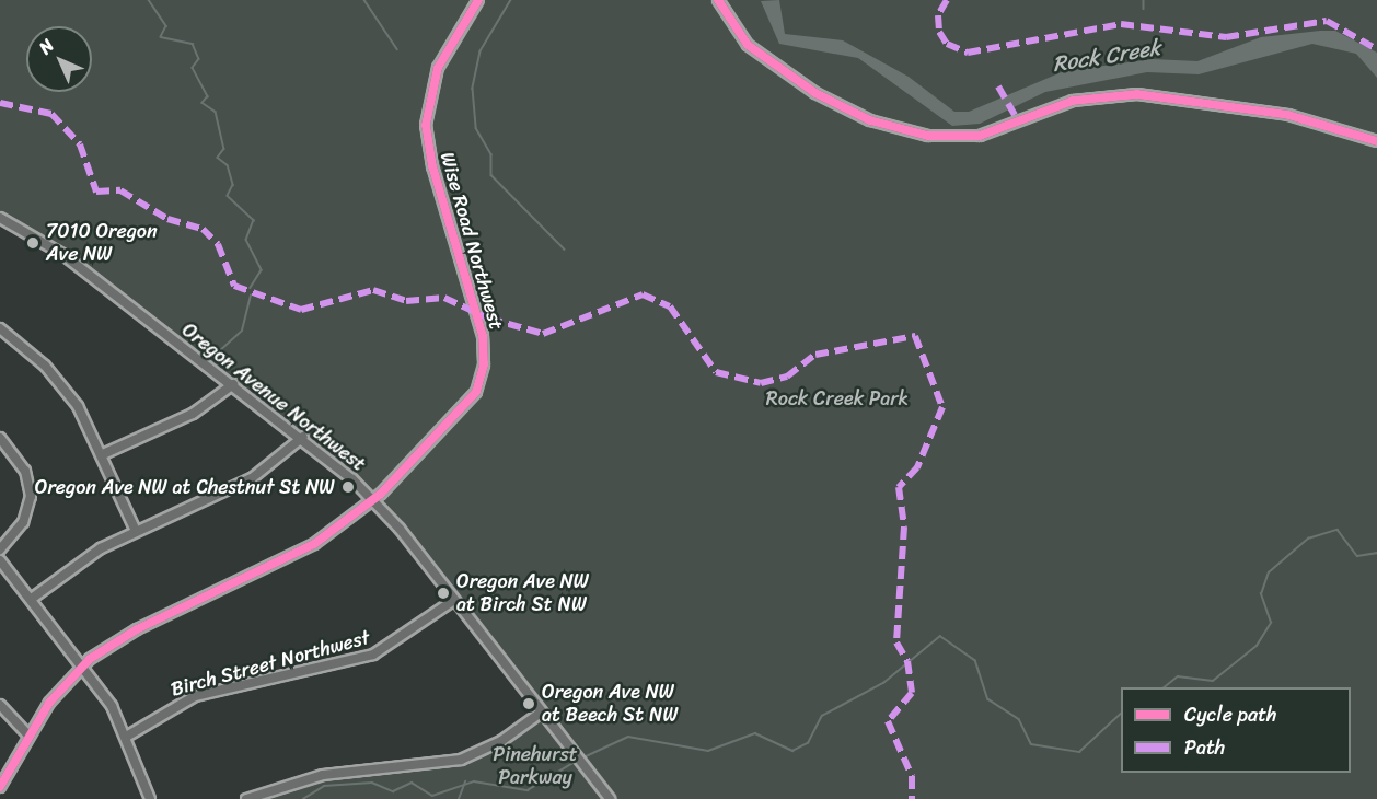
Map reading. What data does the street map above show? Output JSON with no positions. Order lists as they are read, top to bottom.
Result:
{
  "streets": {
    "street": ["Wise Road Northwest", "Oregon Avenue Northwest", "Birch Street Northwest"]
  },
  "crossings": [
    ["Wise Road Northwest", "Oregon Avenue Northwest"],
    ["Oregon Avenue Northwest", "Birch Street Northwest"]
  ],
  "water": ["Rock Creek"],
  "parks": ["Rock Creek Park", "Pinehurst Parkway"],
  "places": [
    "7010 Oregon Ave NW",
    "Oregon Ave NW at Chestnut St NW",
    "Oregon Ave NW at Birch St NW",
    "Oregon Ave NW at Beech St NW"
  ],
  "legend": ["Cycle path", "Path"],
  "north": "top left"
}
